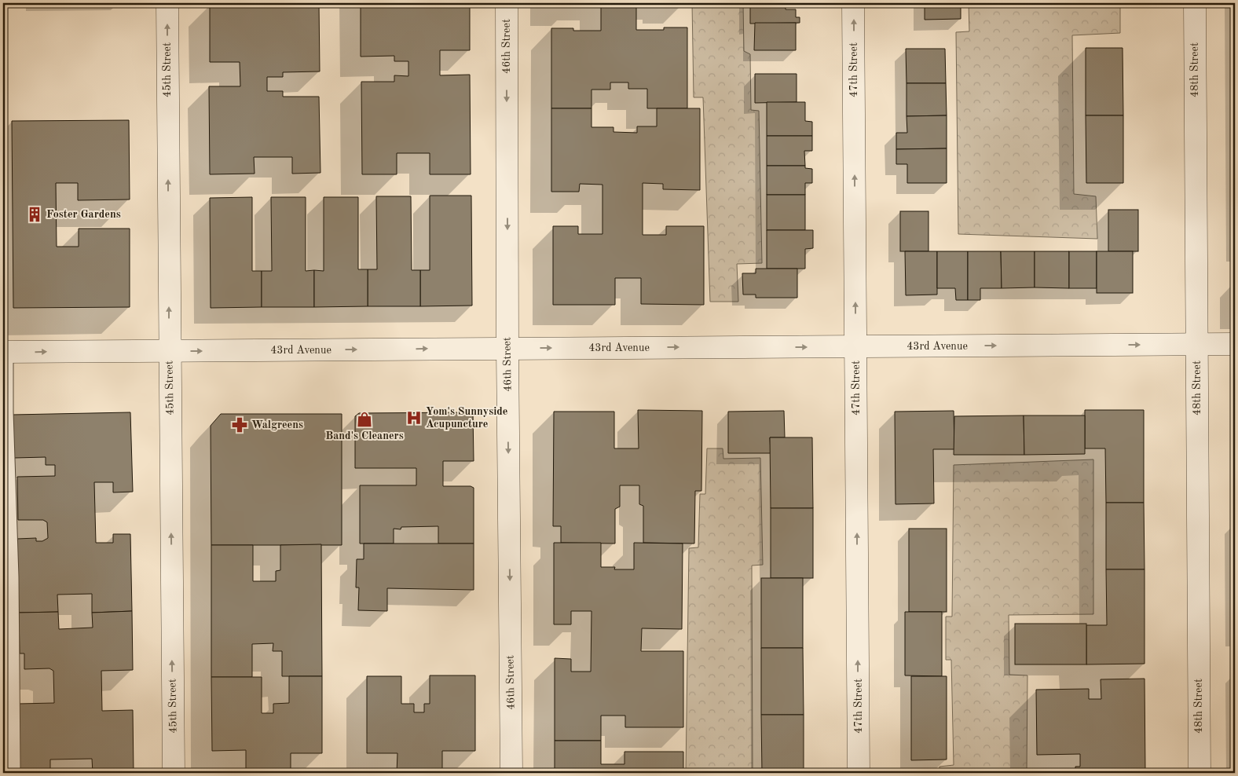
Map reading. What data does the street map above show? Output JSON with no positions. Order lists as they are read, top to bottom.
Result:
{
  "streets": {
    "street": [
      "46th Street",
      "45th Street",
      "47th Street",
      "48th Street",
      "43rd Avenue"
    ]
  },
  "crossings": [
    ["46th Street", "43rd Avenue"],
    ["45th Street", "43rd Avenue"],
    ["47th Street", "43rd Avenue"],
    ["48th Street", "43rd Avenue"]
  ],
  "one_way": [
    "46th Street",
    "45th Street",
    "47th Street",
    "43rd Avenue"
  ],
  "places": {
    "building": ["Foster Gardens"],
    "hospital": ["Yom's Sunnyside Acupuncture"],
    "shop": ["Band's Cleaners"],
    "pharmacy": ["Walgreens"]
  }
}
